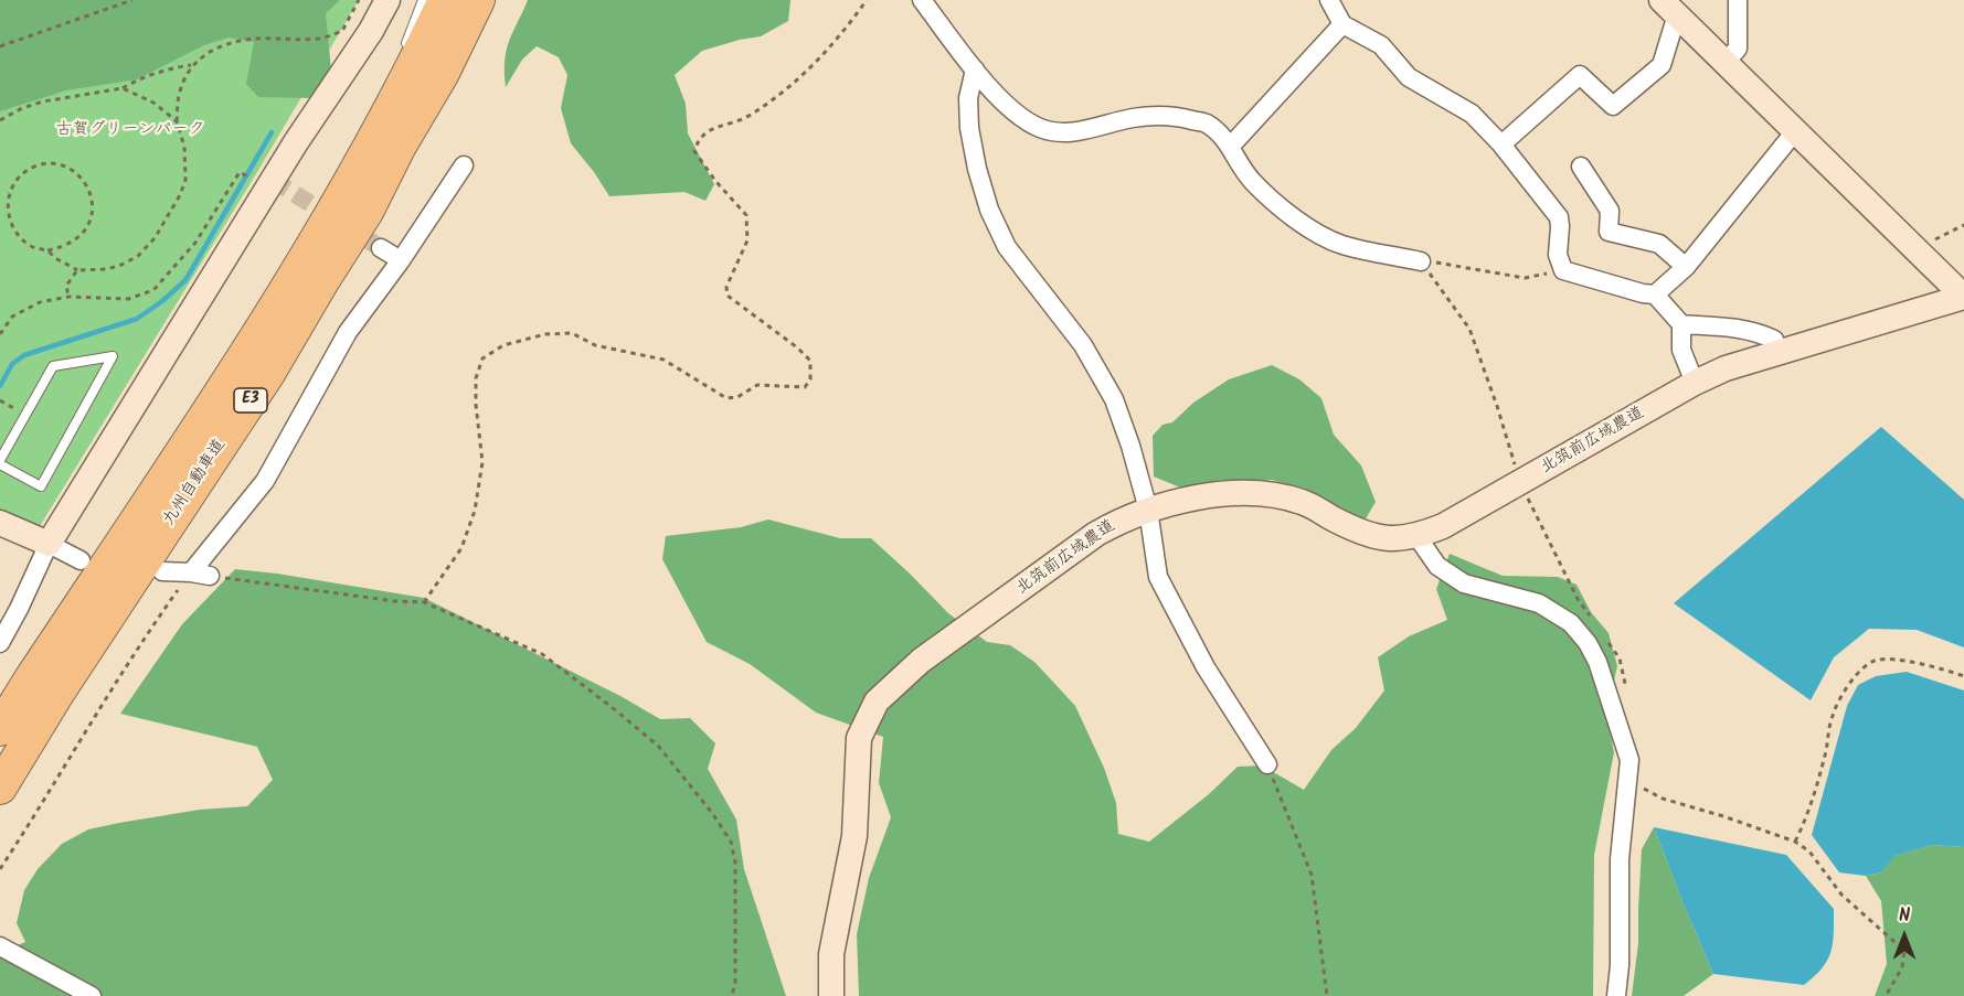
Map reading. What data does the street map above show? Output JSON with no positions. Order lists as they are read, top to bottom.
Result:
{
  "streets": {
    "highway": ["E3", "九州自動車道"],
    "street": ["北筑前広域農道"]
  },
  "parks": ["古賀グリーンパーク"],
  "north": "top"
}
